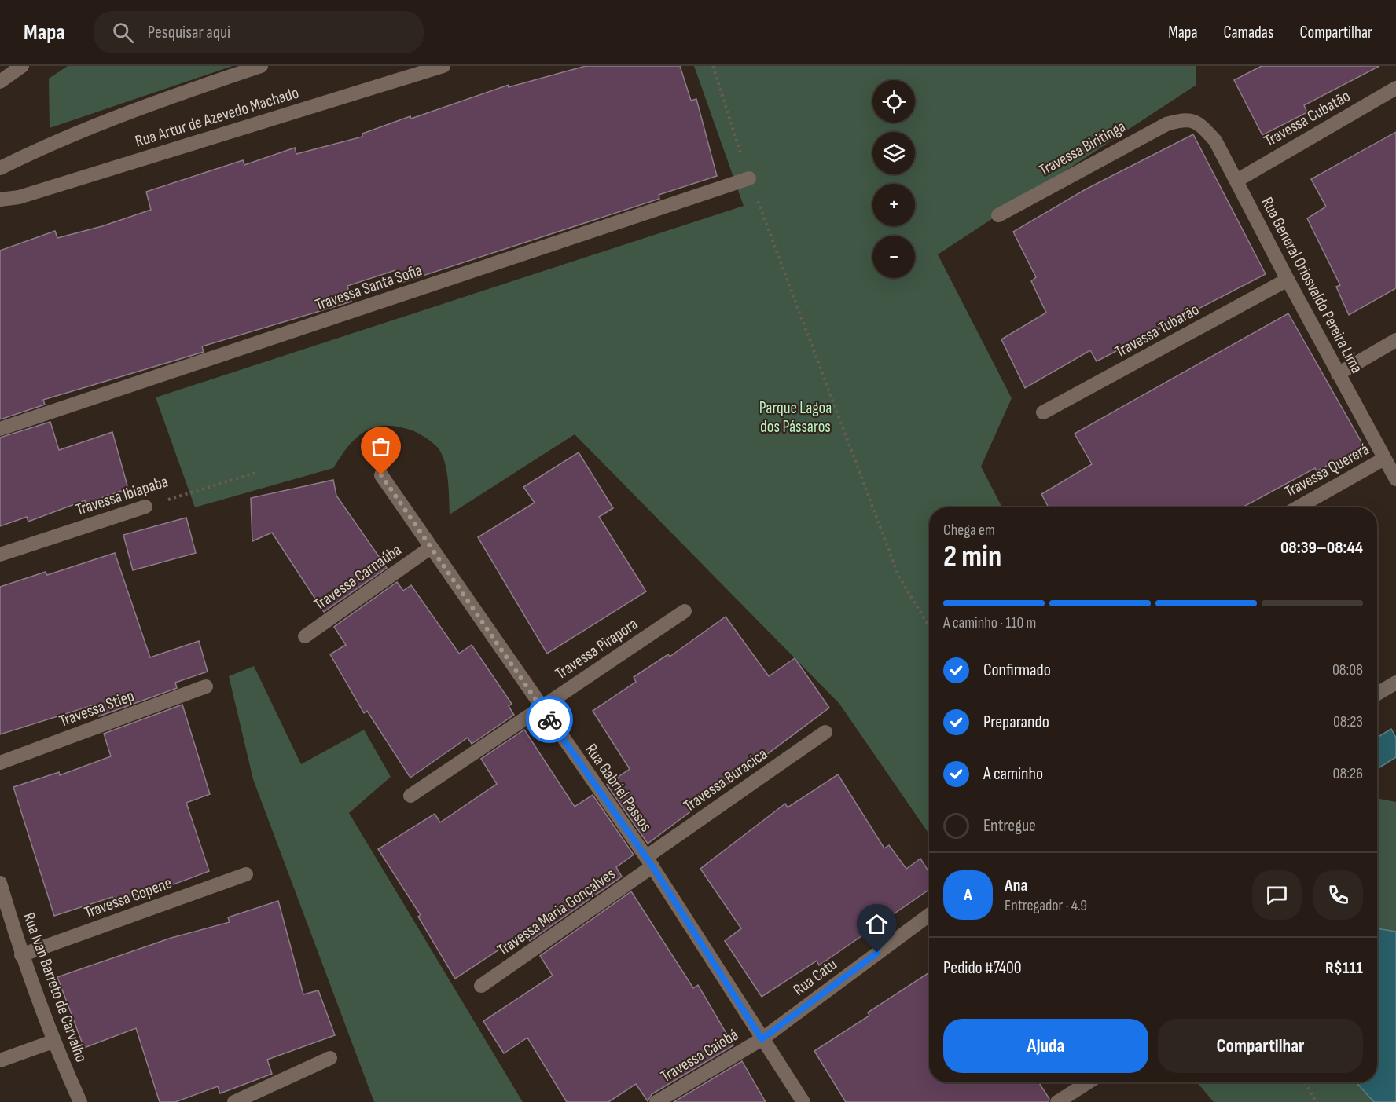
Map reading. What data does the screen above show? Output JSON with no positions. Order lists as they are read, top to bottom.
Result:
{
  "streets": {
    "street": [
      "Rua Artur de Azevedo Machado",
      "Travessa Cubatão",
      "Travessa Biritinga",
      "Rua General Oriosvaldo Pereira Lima",
      "Travessa Santa Sofia",
      "Travessa Tubarão",
      "Travessa Quererá",
      "Travessa Ibiapaba",
      "Travessa Carnaúba",
      "Travessa Pirapora",
      "Travessa Stiep",
      "Travessa Buracica",
      "Rua Gabriel Passos",
      "Travessa Copene",
      "Travessa Maria Gonçalves",
      "Rua Catu",
      "Rua Ivan Barreto de Carvalho",
      "Travessa Caiobá"
    ]
  },
  "crossings": [
    ["Travessa Cubatão", "Rua General Oriosvaldo Pereira Lima"],
    ["Travessa Biritinga", "Rua General Oriosvaldo Pereira Lima"],
    ["Rua General Oriosvaldo Pereira Lima", "Travessa Tubarão"],
    ["Rua General Oriosvaldo Pereira Lima", "Travessa Quererá"],
    ["Travessa Carnaúba", "Rua Gabriel Passos"],
    ["Travessa Pirapora", "Rua Gabriel Passos"],
    ["Travessa Buracica", "Rua Gabriel Passos"],
    ["Travessa Buracica", "Travessa Maria Gonçalves"],
    ["Rua Gabriel Passos", "Travessa Maria Gonçalves"],
    ["Rua Gabriel Passos", "Rua Catu"],
    ["Rua Gabriel Passos", "Travessa Caiobá"],
    ["Travessa Copene", "Rua Ivan Barreto de Carvalho"],
    ["Rua Catu", "Travessa Caiobá"]
  ],
  "parks": ["Parque Lagoa dos Pássaros"],
  "page": {
    "header": "Mapa",
    "search": "Pesquisar aqui",
    "nav": ["Mapa", "Camadas", "Compartilhar"],
    "map_buttons": ["+", "−"],
    "heading": ["2 min", "Chega em", "08:39–08:44"],
    "panel": [
      "Ana",
      "Entregador · 4.9",
      "Pedido #7400",
      "R$111"
    ],
    "bar": "A caminho · 110 m",
    "list": [
      ["Confirmado", "08:08"],
      ["Preparando", "08:23"],
      ["A caminho", "08:26"],
      "Entregue"
    ],
    "round": "A",
    "buttons": ["Ajuda", "Compartilhar"]
  }
}
